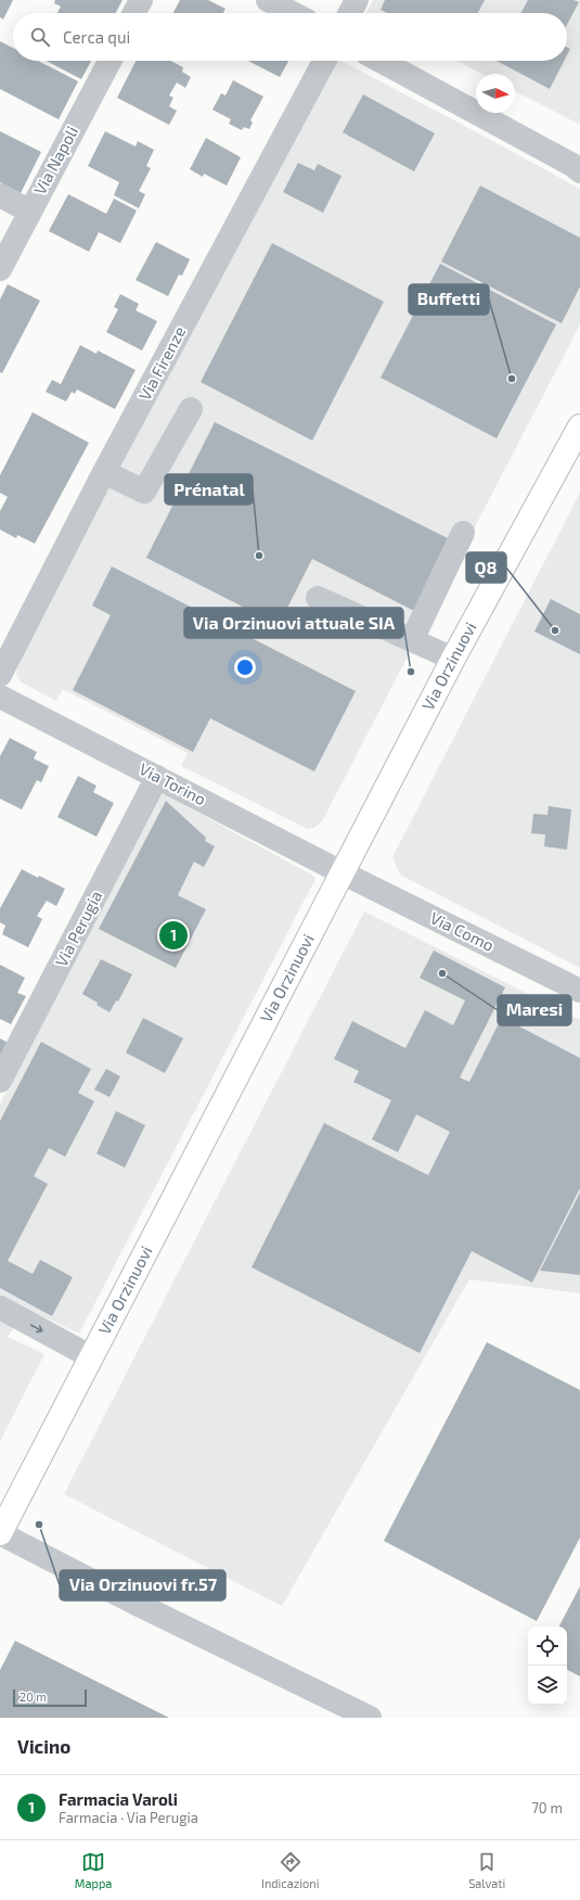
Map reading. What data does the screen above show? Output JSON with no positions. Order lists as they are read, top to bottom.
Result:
{
  "streets": {
    "main road": ["Via Orzinuovi"],
    "street": [
      "Via Napoli",
      "Via Firenze",
      "Via Torino",
      "Via Perugia",
      "Via Como"
    ]
  },
  "crossings": [
    ["Via Orzinuovi", "Via Torino"],
    ["Via Orzinuovi", "Via Como"],
    ["Via Torino", "Via Perugia"],
    ["Via Torino", "Via Como"]
  ],
  "places": [
    "Buffetti",
    "Prénatal",
    "Q8",
    "Via Orzinuovi attuale SIA",
    "Maresi",
    "Via Orzinuovi fr.57"
  ],
  "scale_bar": "20 m",
  "north": "right",
  "page": {
    "search": "Cerca qui",
    "pins": "1",
    "scale": "20 m",
    "heading": "Vicino",
    "list": [
      {
        "mark": "1",
        "name": "Farmacia Varoli",
        "note": "Farmacia · Via Perugia",
        "value": "70 m"
      }
    ],
    "nav": ["Mappa", "Indicazioni", "Salvati"]
  }
}
